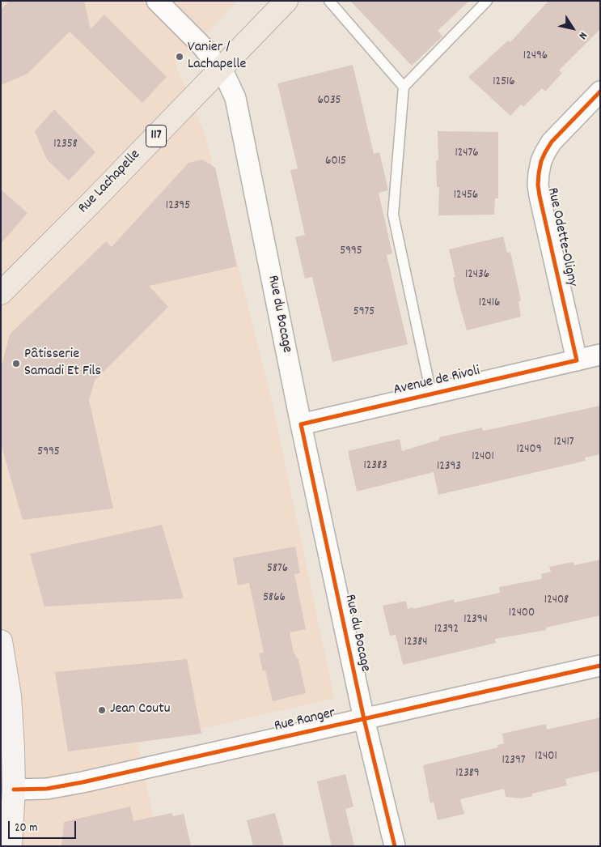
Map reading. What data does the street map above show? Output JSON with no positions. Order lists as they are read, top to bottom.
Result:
{
  "streets": {
    "main road": ["117", "Rue Lachapelle"],
    "street": [
      "Rue Odette-Oligny",
      "Rue du Bocage",
      "Avenue de Rivoli",
      "Rue Ranger"
    ]
  },
  "crossings": [
    ["Rue Lachapelle", "Rue du Bocage"],
    ["Rue Odette-Oligny", "Avenue de Rivoli"],
    ["Rue du Bocage", "Avenue de Rivoli"],
    ["Rue du Bocage", "Rue Ranger"]
  ],
  "places": ["Vanier / Lachapelle", "Pâtisserie Samadi Et Fils", "Jean Coutu"],
  "house_numbers": [
    "12496",
    "12516",
    "6035",
    "12358",
    "12476",
    "6015",
    "12456",
    "12395",
    "5995",
    "12436",
    "12416",
    "5975",
    "12417",
    "12409",
    "5995",
    "12401",
    "12383",
    "12393",
    "5876",
    "5866",
    "12408",
    "12400",
    "12394",
    "12392",
    "12384",
    "12401",
    "12397",
    "12389"
  ],
  "scale_bar": "20 m",
  "north": "bottom right"
}
